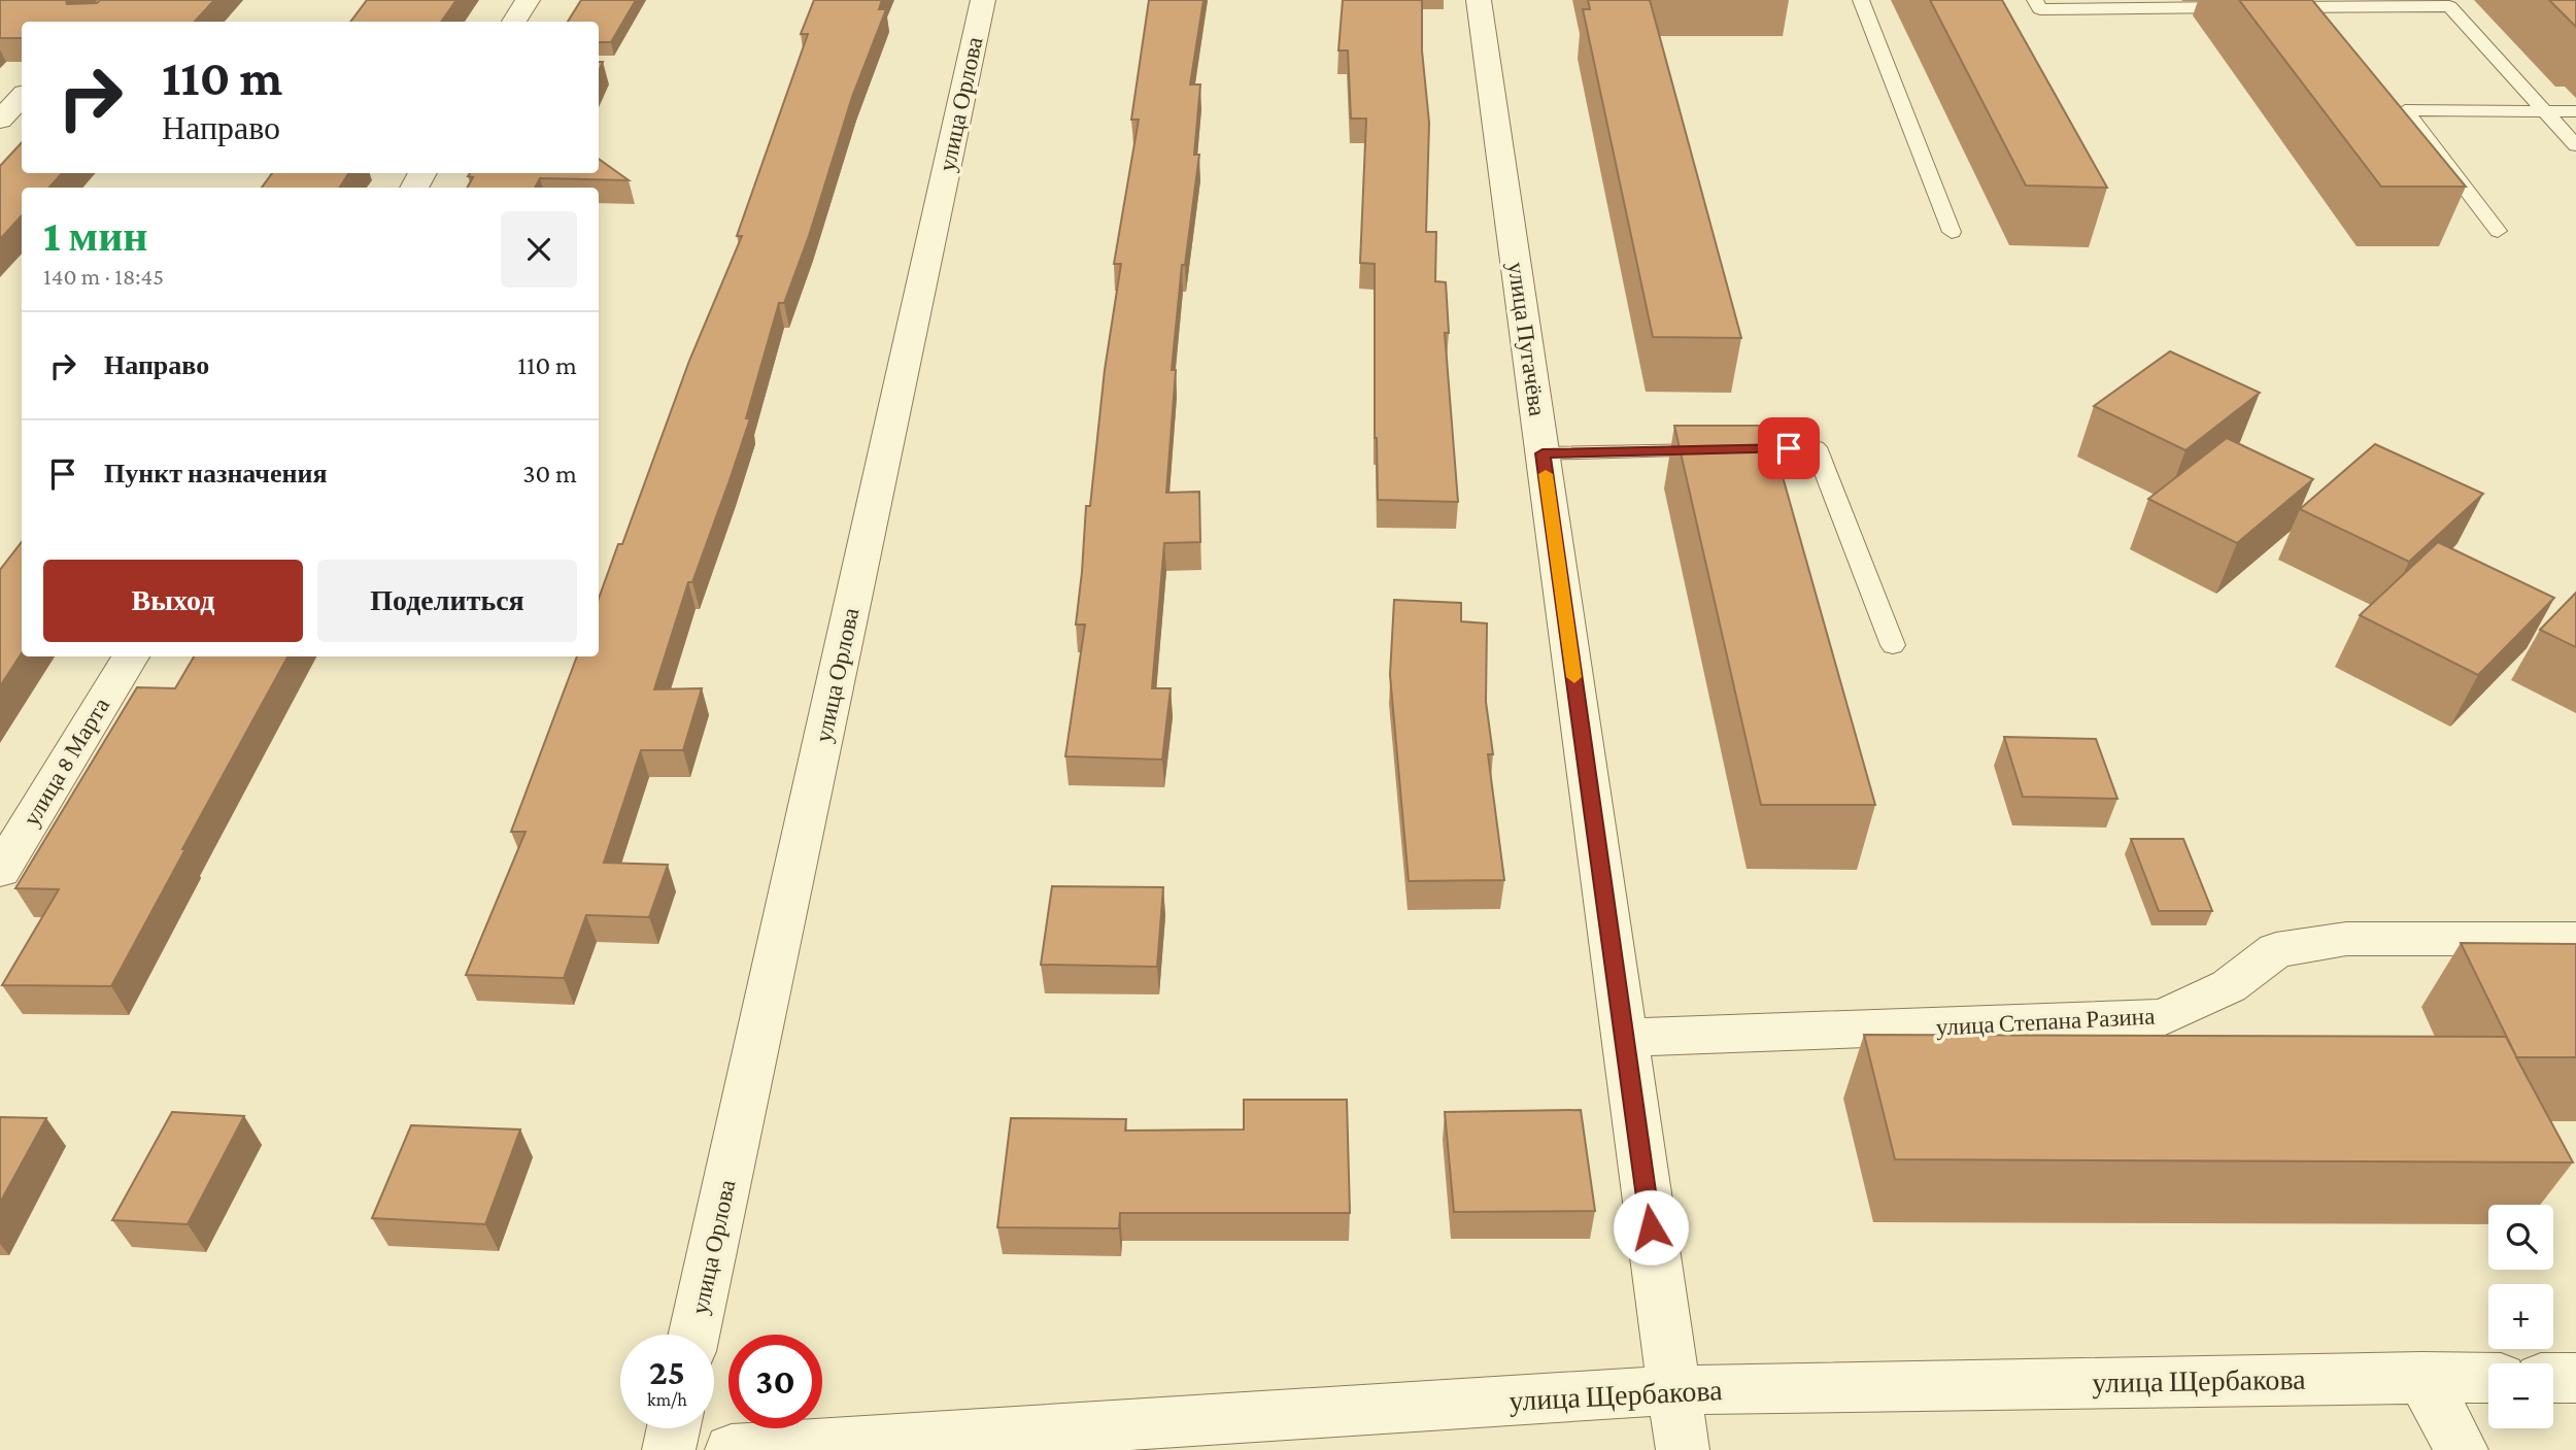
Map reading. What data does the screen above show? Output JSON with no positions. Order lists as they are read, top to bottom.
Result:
{
  "streets": {
    "street": [
      "улица Орлова",
      "улица Пугачёва",
      "улица 8 Марта",
      "улица Степана Разина",
      "улица Щербакова"
    ]
  },
  "crossings": [
    ["улица Пугачёва", "улица Степана Разина"],
    ["улица Пугачёва", "улица Щербакова"]
  ],
  "page": {
    "turn": ["110 m", "Направо"],
    "heading": ["1 мин", "140 m · 18:45"],
    "list": [
      {
        "name": "Направо",
        "value": "110 m"
      },
      {
        "name": "Пункт назначения",
        "value": "30 m"
      }
    ],
    "buttons": ["Выход", "Поделиться"],
    "map_buttons": ["+", "−"],
    "speed": "25 km/h",
    "limit": "30"
  }
}
